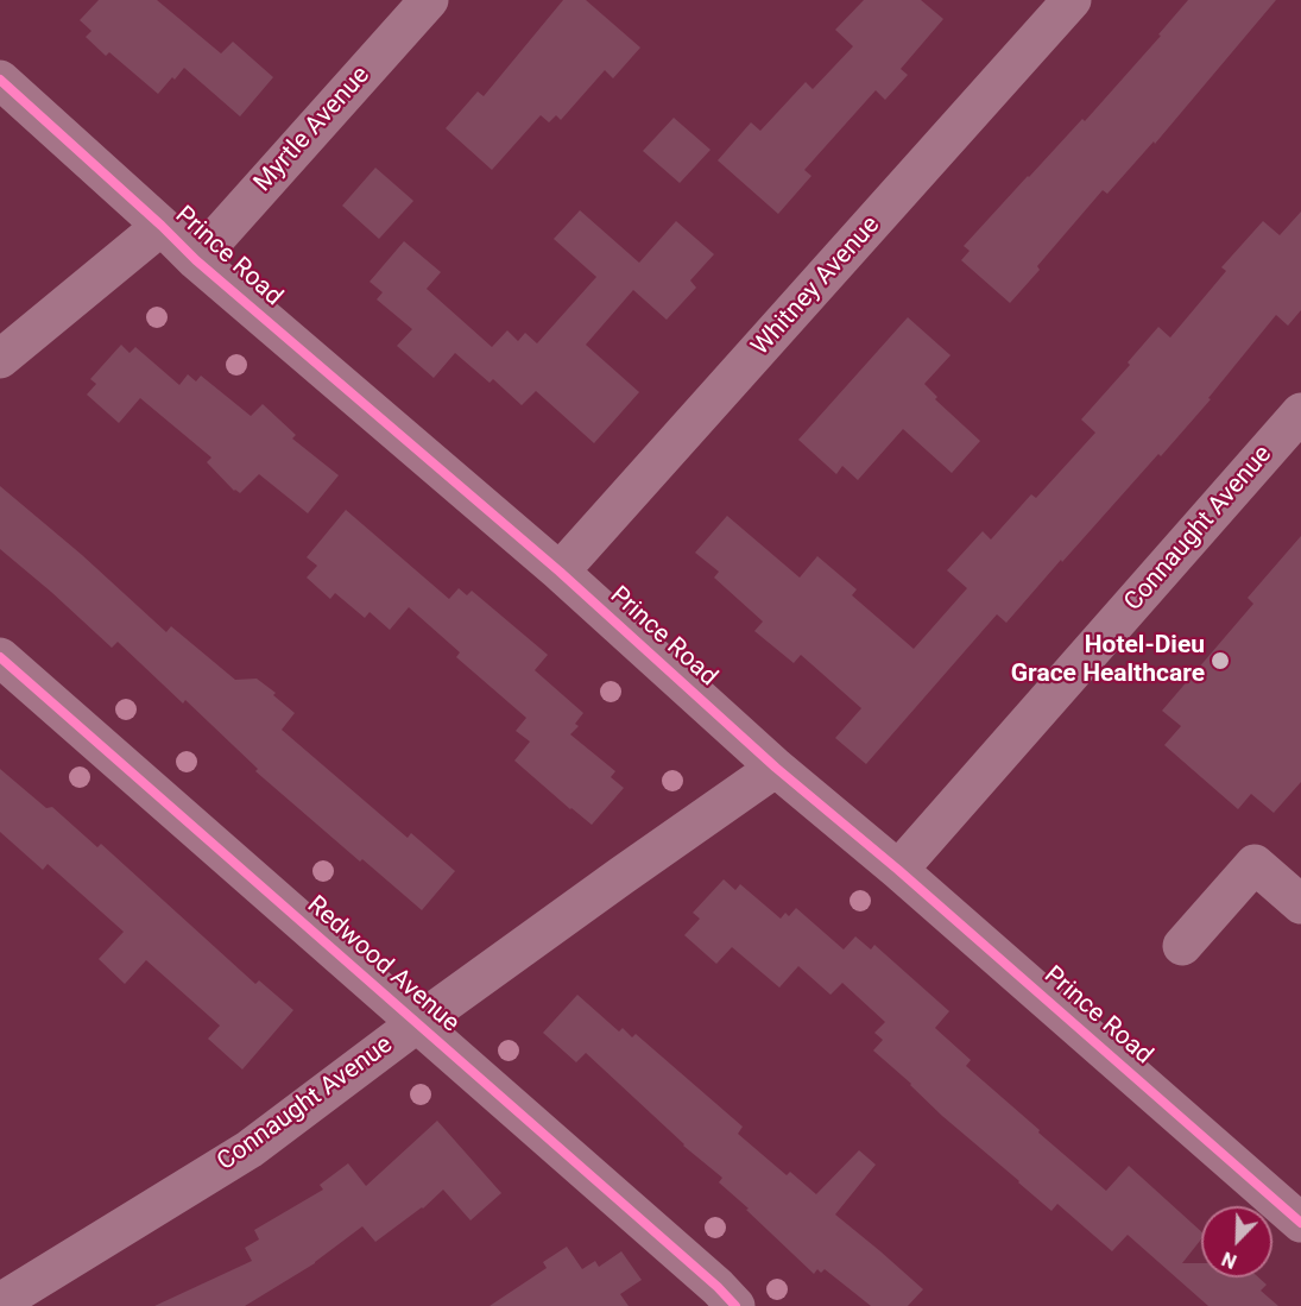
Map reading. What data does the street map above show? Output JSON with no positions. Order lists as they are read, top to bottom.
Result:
{
  "streets": {
    "street": [
      "Myrtle Avenue",
      "Prince Road",
      "Whitney Avenue",
      "Connaught Avenue",
      "Redwood Avenue"
    ]
  },
  "crossings": [
    ["Myrtle Avenue", "Prince Road"],
    ["Prince Road", "Whitney Avenue"],
    ["Prince Road", "Connaught Avenue"],
    ["Connaught Avenue", "Redwood Avenue"]
  ],
  "places": ["Hotel-Dieu Grace Healthcare"],
  "north": "bottom left"
}
